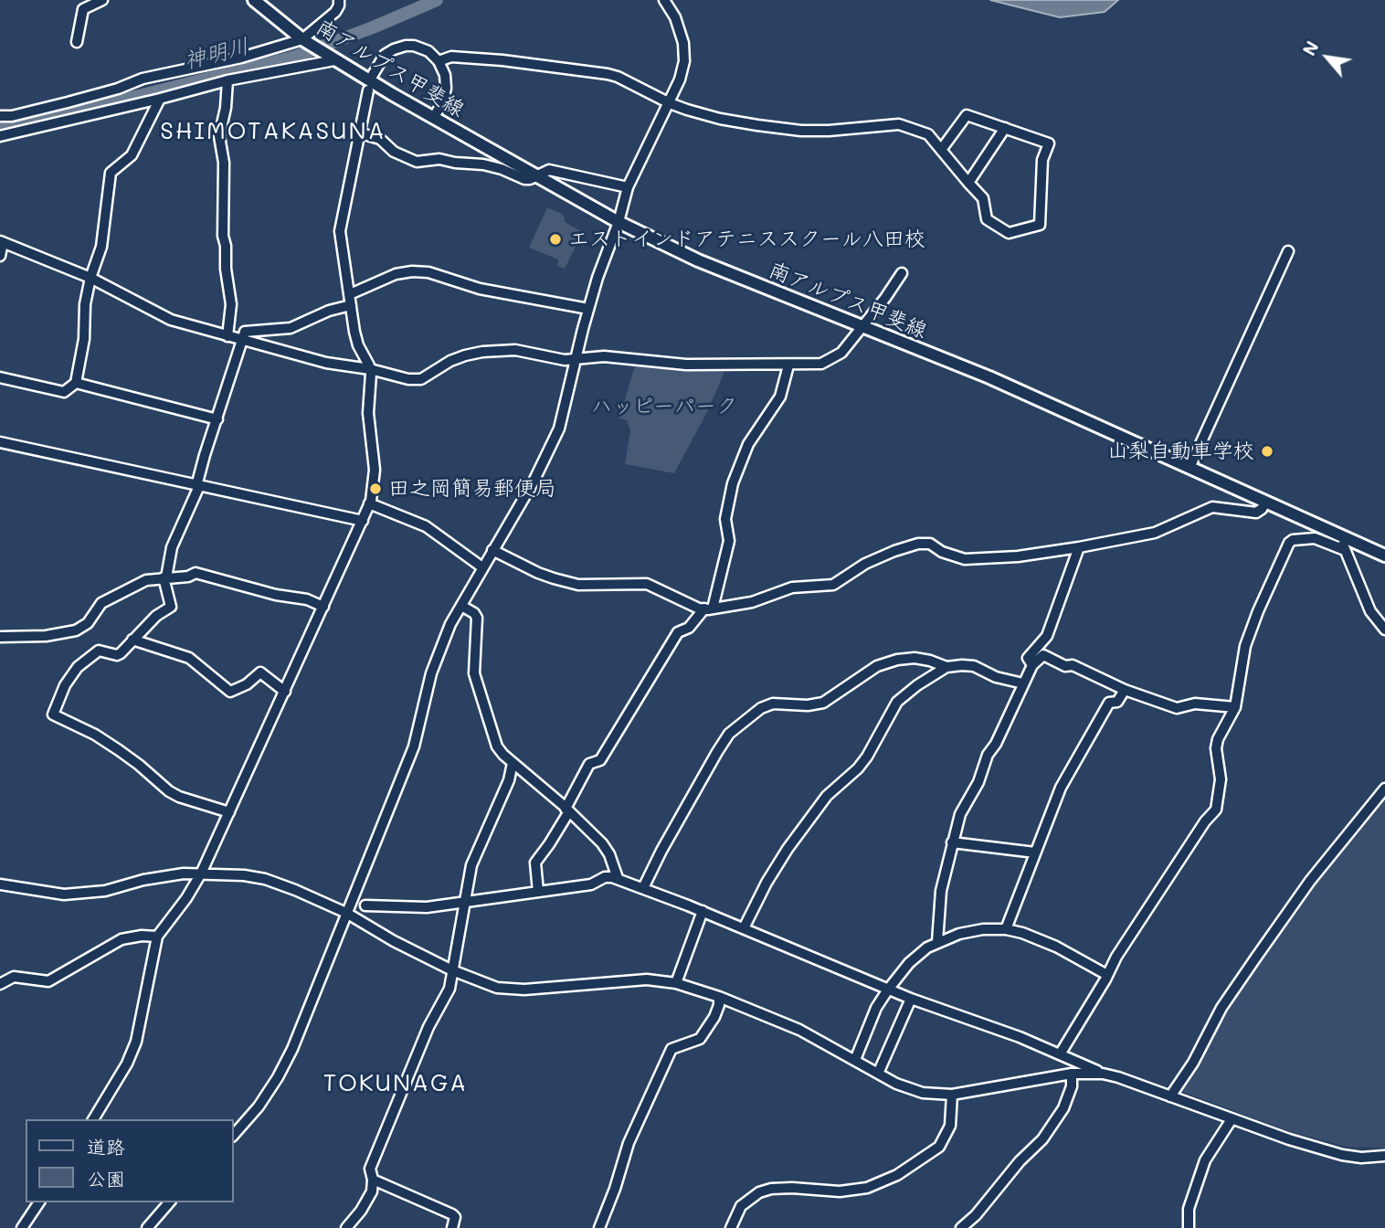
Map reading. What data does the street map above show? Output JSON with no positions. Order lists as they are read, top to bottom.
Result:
{
  "streets": {
    "main road": ["南アルプス甲斐線"]
  },
  "districts": ["SHIMOTAKASUNA", "TOKUNAGA"],
  "water": ["神明川"],
  "parks": ["ハッピーパーク"],
  "places": ["エストインドアテニススクール八田校", "山梨自動車学校", "田之岡簡易郵便局"],
  "legend": ["道路", "公園"],
  "north": "top left"
}
